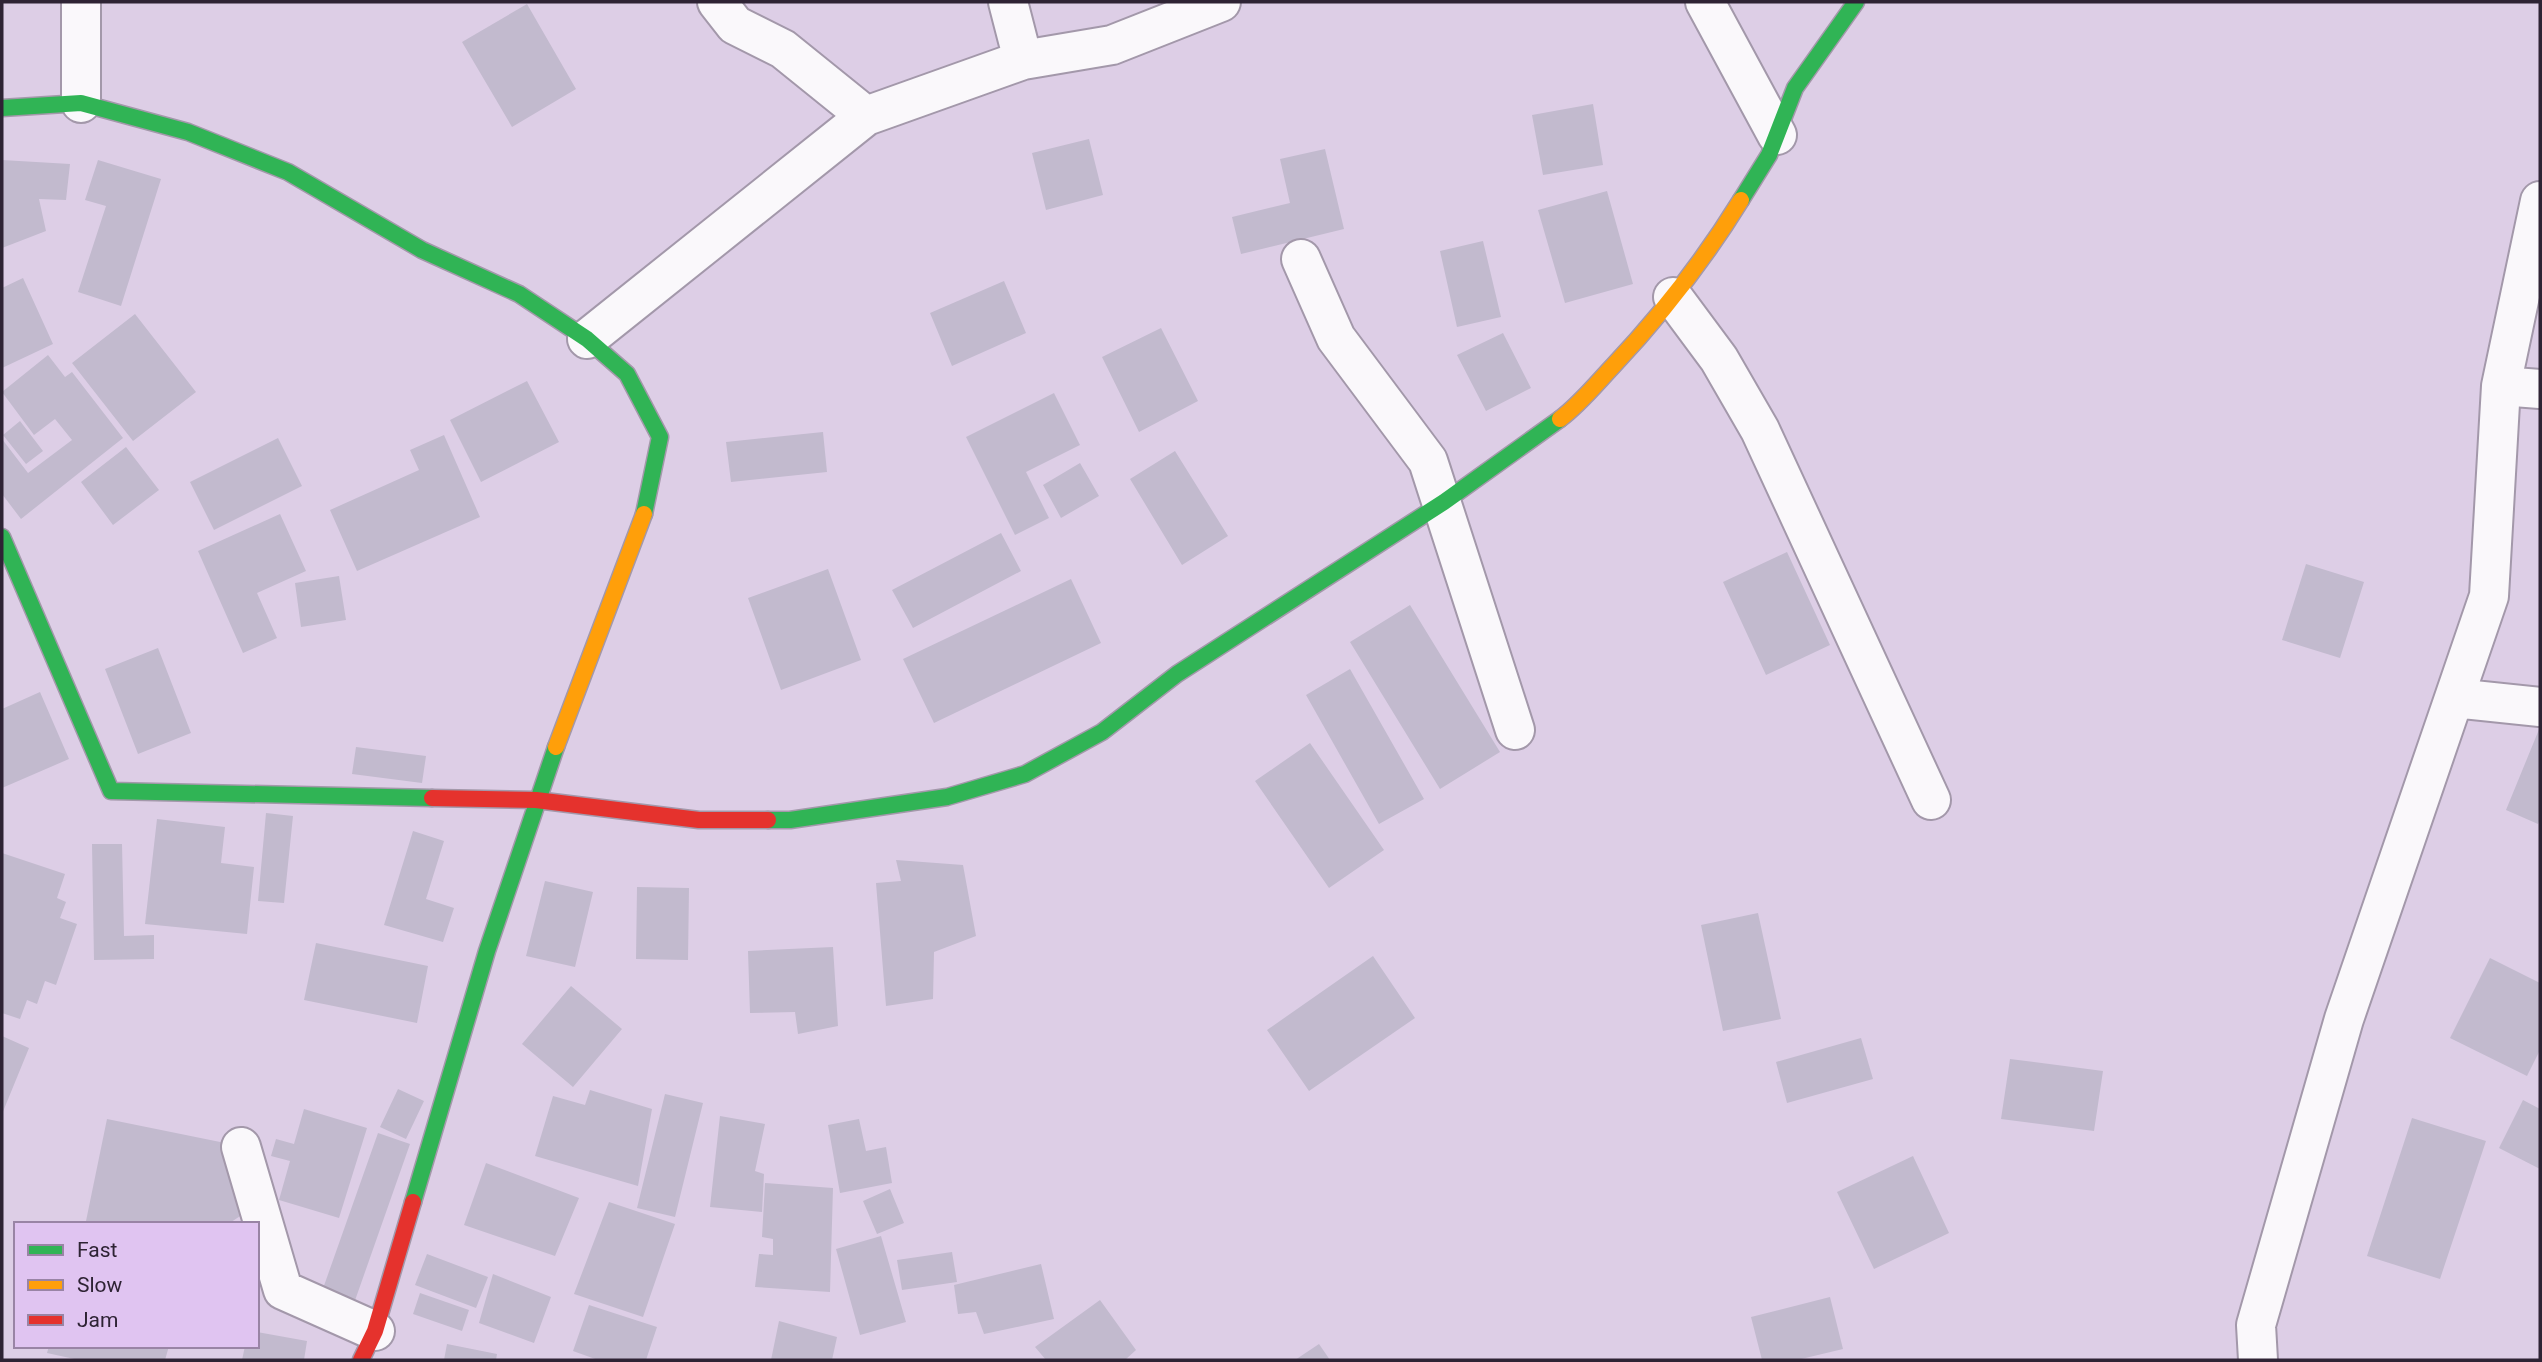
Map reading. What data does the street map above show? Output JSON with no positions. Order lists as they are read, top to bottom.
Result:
{
  "legend": ["Fast", "Slow", "Jam"]
}
